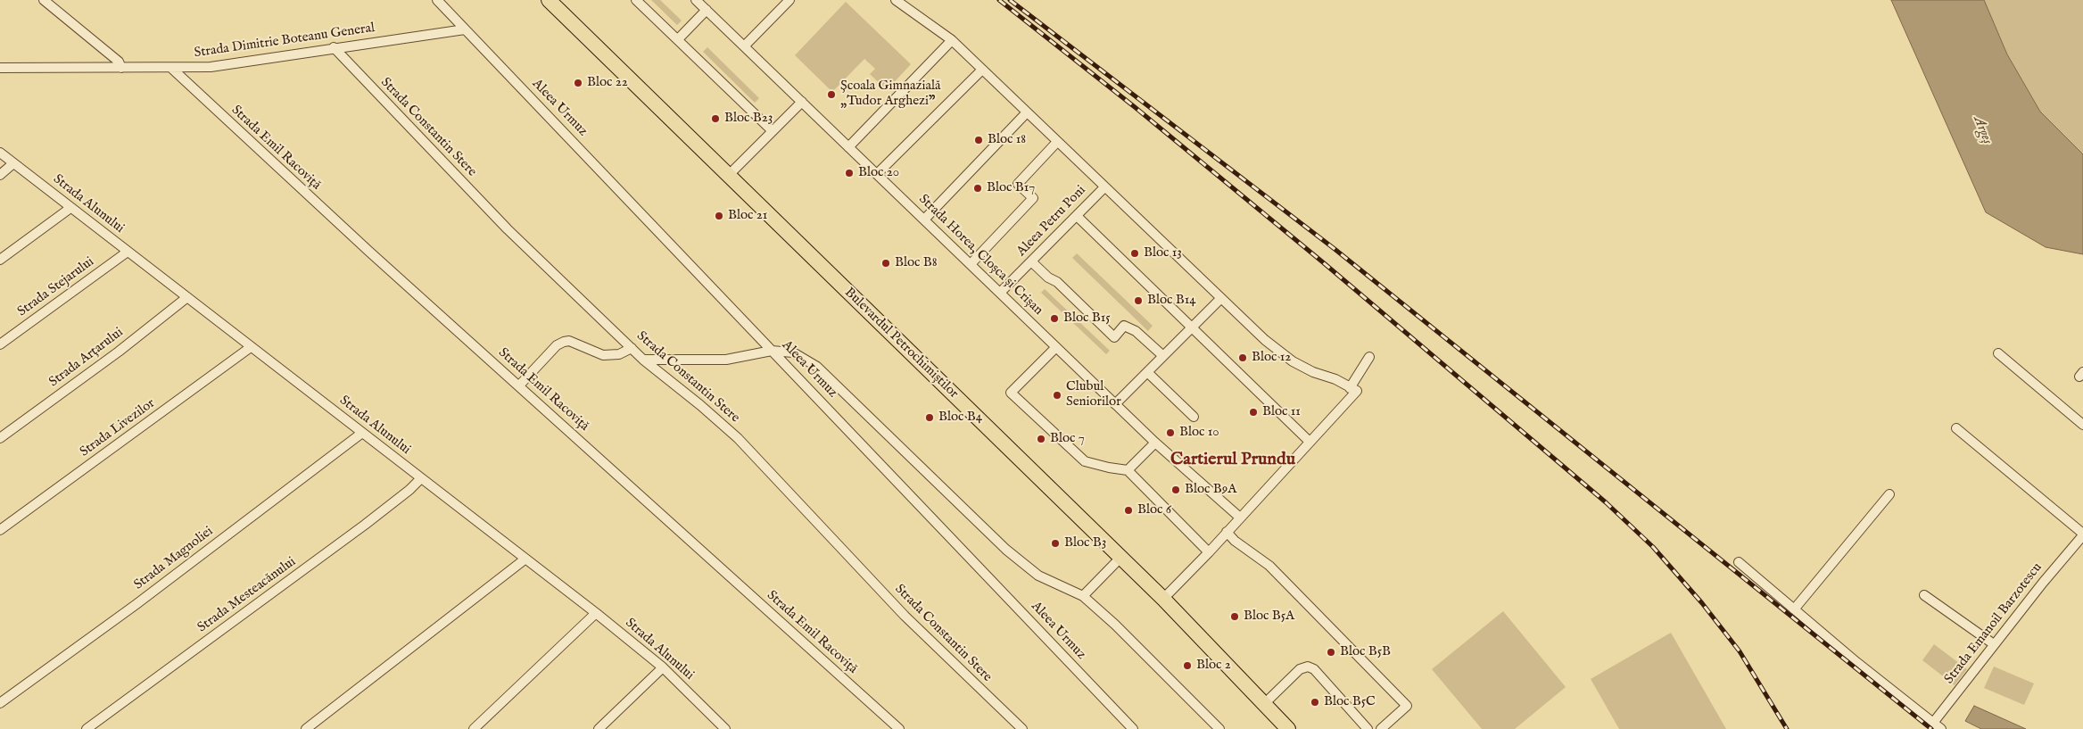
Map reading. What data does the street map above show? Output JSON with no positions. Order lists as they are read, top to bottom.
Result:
{
  "streets": {
    "main road": ["Bulevardul Petrochimiștilor"],
    "street": [
      "Strada Dimitrie Boteanu General",
      "Aleea Urmuz",
      "Strada Constantin Stere",
      "Strada Emil Racoviță",
      "Strada Alunului",
      "Aleea Petru Poni",
      "Strada Horea, Cloșca și Crișan",
      "Strada Stejarului",
      "Strada Arțarului",
      "Strada Livezilor",
      "Strada Magnoliei",
      "Strada Mesteacănului",
      "Strada Emanoil Barzotescu"
    ]
  },
  "crossings": [
    ["Strada Dimitrie Boteanu General", "Aleea Urmuz"],
    ["Strada Dimitrie Boteanu General", "Strada Constantin Stere"],
    ["Strada Dimitrie Boteanu General", "Strada Emil Racoviță"],
    ["Strada Alunului", "Strada Stejarului"],
    ["Strada Alunului", "Strada Arțarului"],
    ["Strada Alunului", "Strada Livezilor"],
    ["Strada Alunului", "Strada Magnoliei"],
    ["Strada Alunului", "Strada Mesteacănului"],
    ["Aleea Petru Poni", "Strada Horea, Cloșca și Crișan"]
  ],
  "districts": ["Cartierul Prundu"],
  "water": ["Argeș"],
  "places": [
    "Bloc 22",
    "Școala Gimnazială „Tudor Arghezi”",
    "Bloc B23",
    "Bloc 18",
    "Bloc 20",
    "Bloc B17",
    "Bloc 21",
    "Bloc 13",
    "Bloc B8",
    "Bloc B14",
    "Bloc B15",
    "Bloc 12",
    "Clubul Seniorilor",
    "Bloc 11",
    "Bloc B4",
    "Bloc 10",
    "Bloc 7",
    "Bloc B9A",
    "Bloc 6",
    "Bloc B3",
    "Bloc B5A",
    "Bloc B5B",
    "Bloc 2",
    "Bloc B5C"
  ]
}
